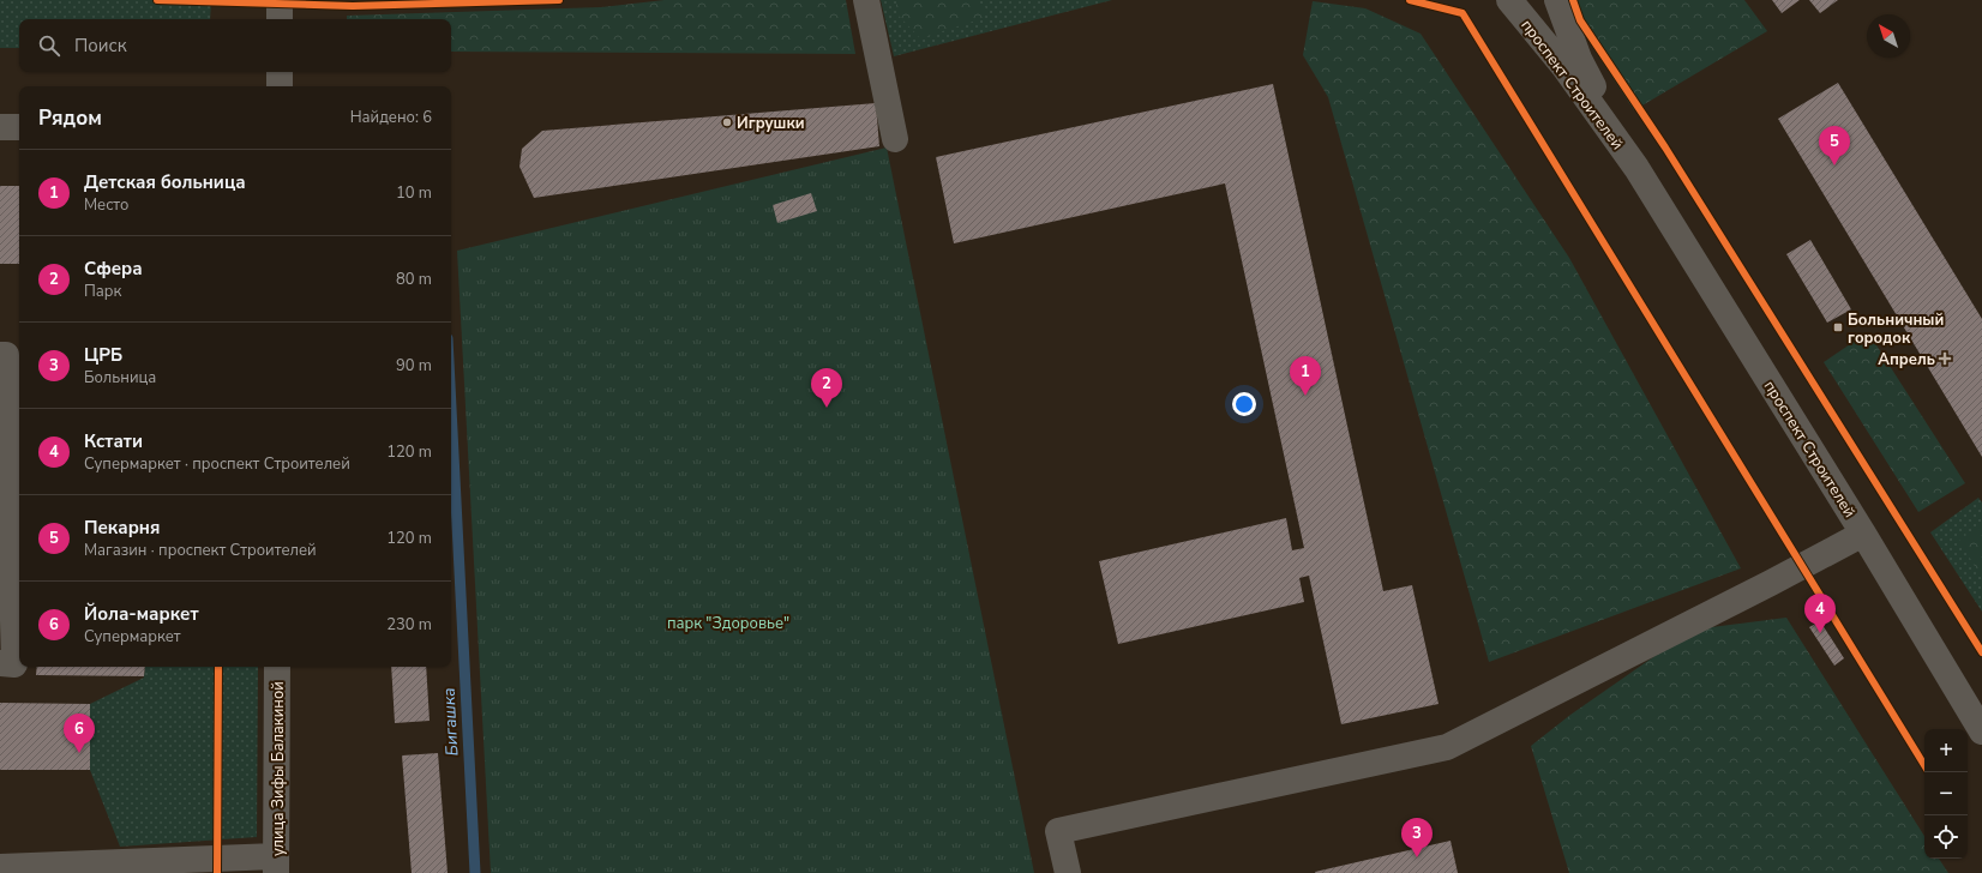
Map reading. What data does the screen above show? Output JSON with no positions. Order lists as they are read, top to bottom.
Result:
{
  "streets": {
    "street": ["проспект Строителей", "улица Зифы Балакиной"]
  },
  "water": ["Бигашка"],
  "parks": ["парк \"Здоровье\""],
  "places": {
    "other": ["Игрушки"],
    "transit": ["Больничный городок"],
    "health": ["Апрель"]
  },
  "north": "top left",
  "page": {
    "search": "Поиск",
    "heading": ["Рядом", "Найдено: 6"],
    "pins": [
      "5",
      "1",
      "2",
      "4",
      "6",
      "3"
    ],
    "list": [
      {
        "mark": "1",
        "name": "Детская больница",
        "note": "Место",
        "value": "10 m"
      },
      {
        "mark": "2",
        "name": "Сфера",
        "note": "Парк",
        "value": "80 m"
      },
      {
        "mark": "3",
        "name": "ЦРБ",
        "note": "Больница",
        "value": "90 m"
      },
      {
        "mark": "4",
        "name": "Кстати",
        "note": "Супермаркет · проспект Строителей",
        "value": "120 m"
      },
      {
        "mark": "5",
        "name": "Пекарня",
        "note": "Магазин · проспект Строителей",
        "value": "120 m"
      },
      {
        "mark": "6",
        "name": "Йола-маркет",
        "note": "Супермаркет",
        "value": "230 m"
      }
    ],
    "map_buttons": ["+", "−"]
  }
}
